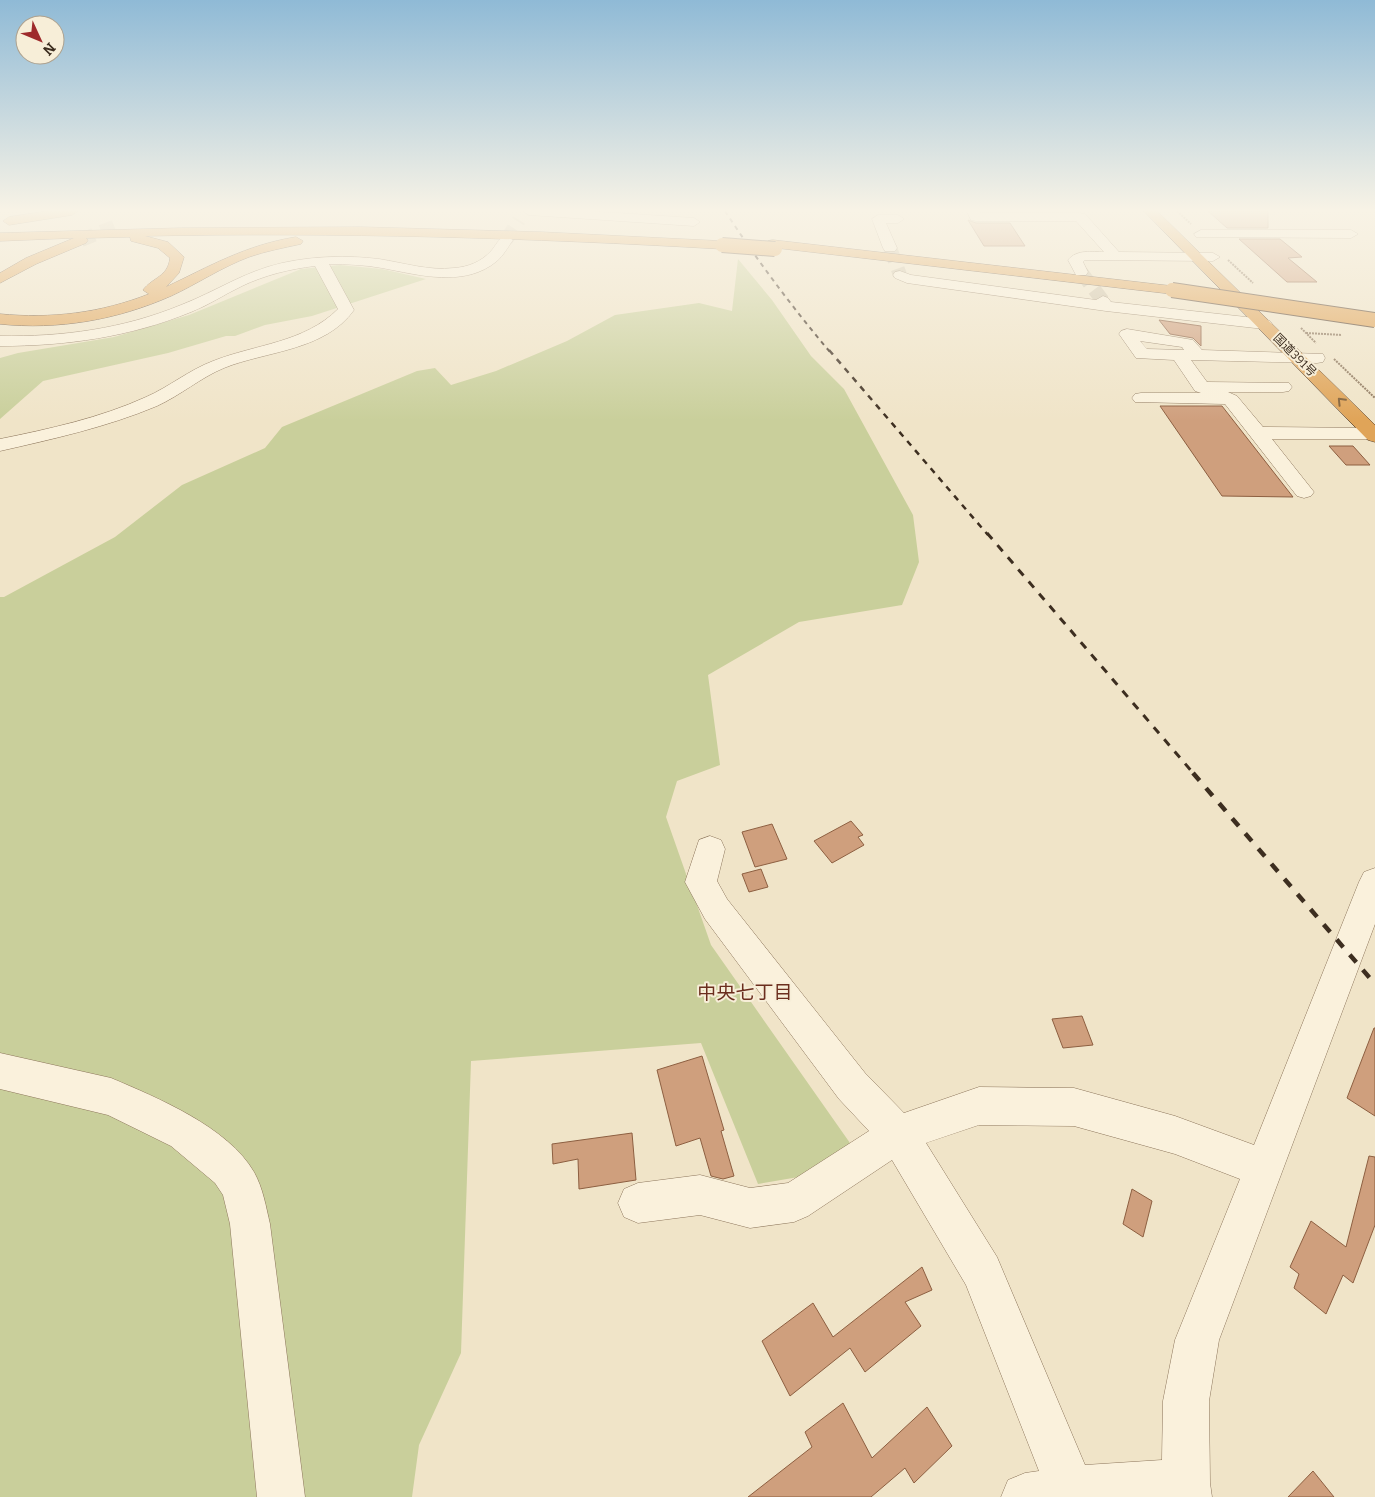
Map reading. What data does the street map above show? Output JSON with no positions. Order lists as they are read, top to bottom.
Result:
{
  "streets": {
    "highway": ["国道391号"]
  },
  "districts": ["中央七丁目"],
  "north": "bottom right"
}
